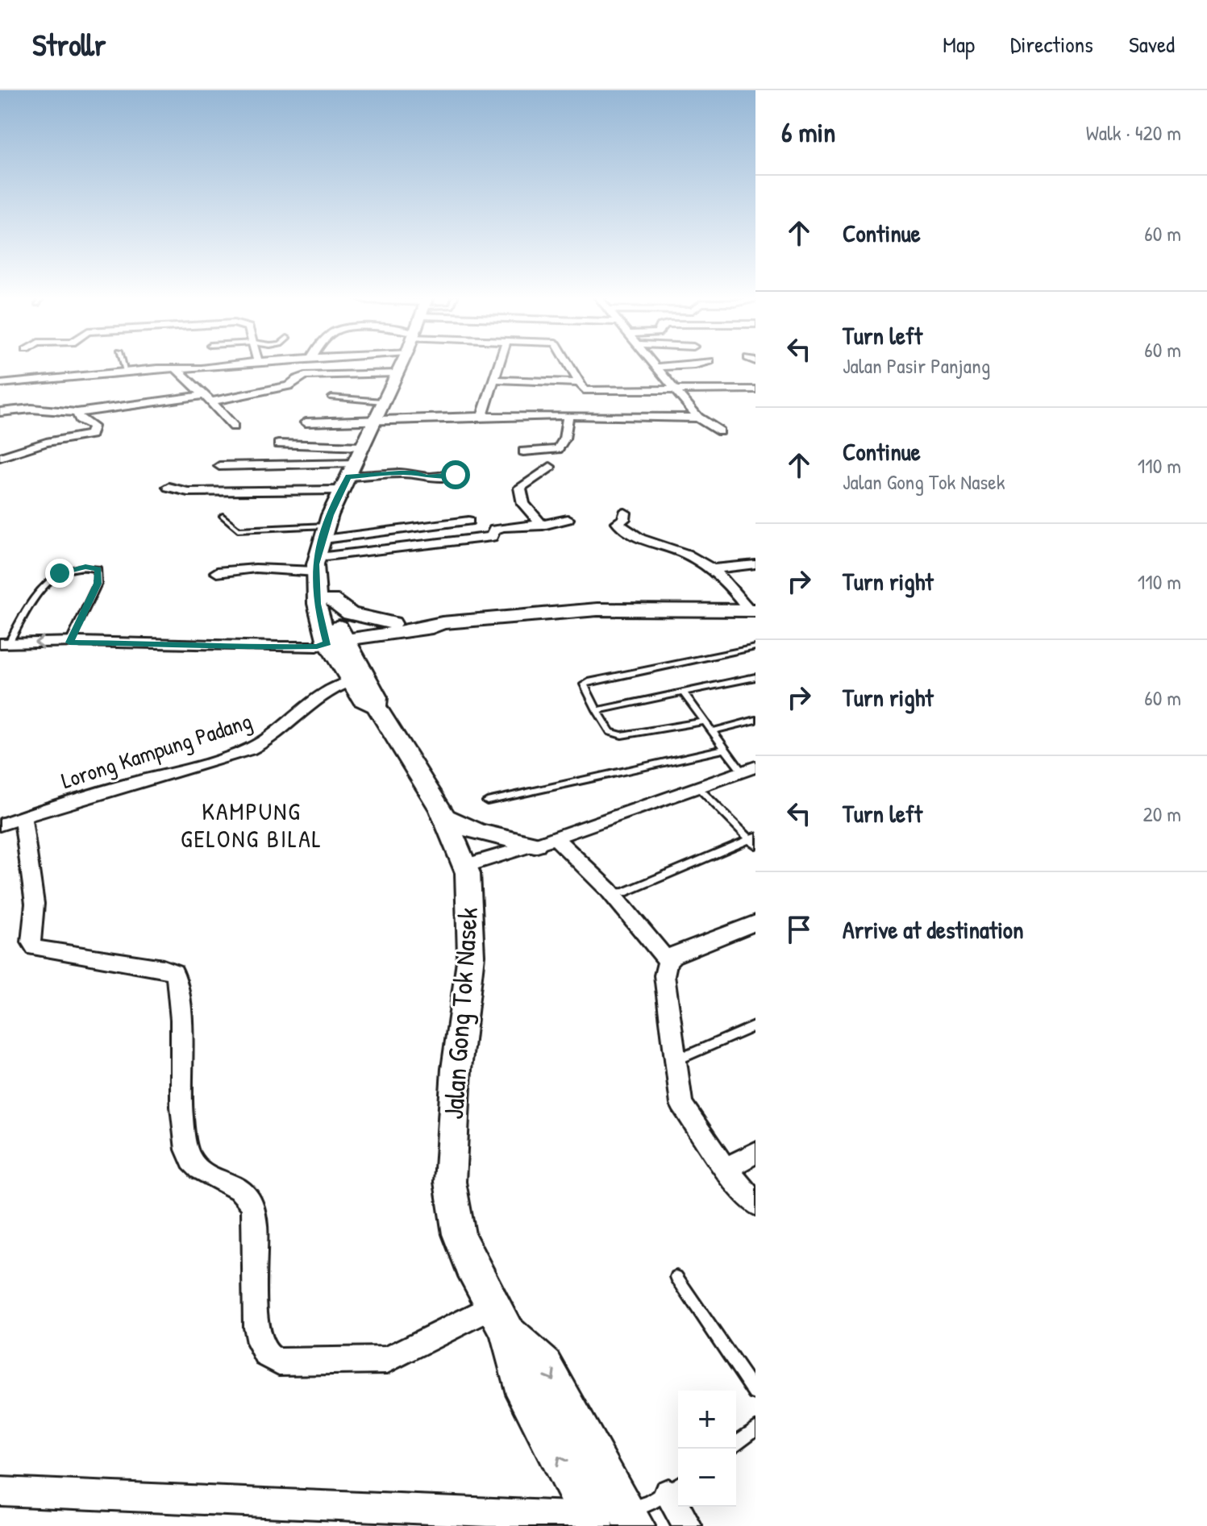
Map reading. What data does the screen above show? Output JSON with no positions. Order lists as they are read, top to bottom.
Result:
{
  "streets": {
    "main road": ["Jalan Gong Tok Nasek"],
    "street": ["Lorong Kampung Padang"]
  },
  "crossings": [
    ["Lorong Kampung Padang", "Jalan Gong Tok Nasek"]
  ],
  "districts": ["KAMPUNG GELONG BILAL"],
  "page": {
    "header": "Strollr",
    "nav": ["Map", "Directions", "Saved"],
    "heading": ["6 min", "Walk · 420 m"],
    "list": [
      ["Continue", "60 m"],
      ["Turn left", "Jalan Pasir Panjang", "60 m"],
      ["Continue", "Jalan Gong Tok Nasek", "110 m"],
      ["Turn right", "110 m"],
      ["Turn right", "60 m"],
      ["Turn left", "20 m"],
      "Arrive at destination"
    ],
    "map_buttons": ["+", "−"]
  }
}
